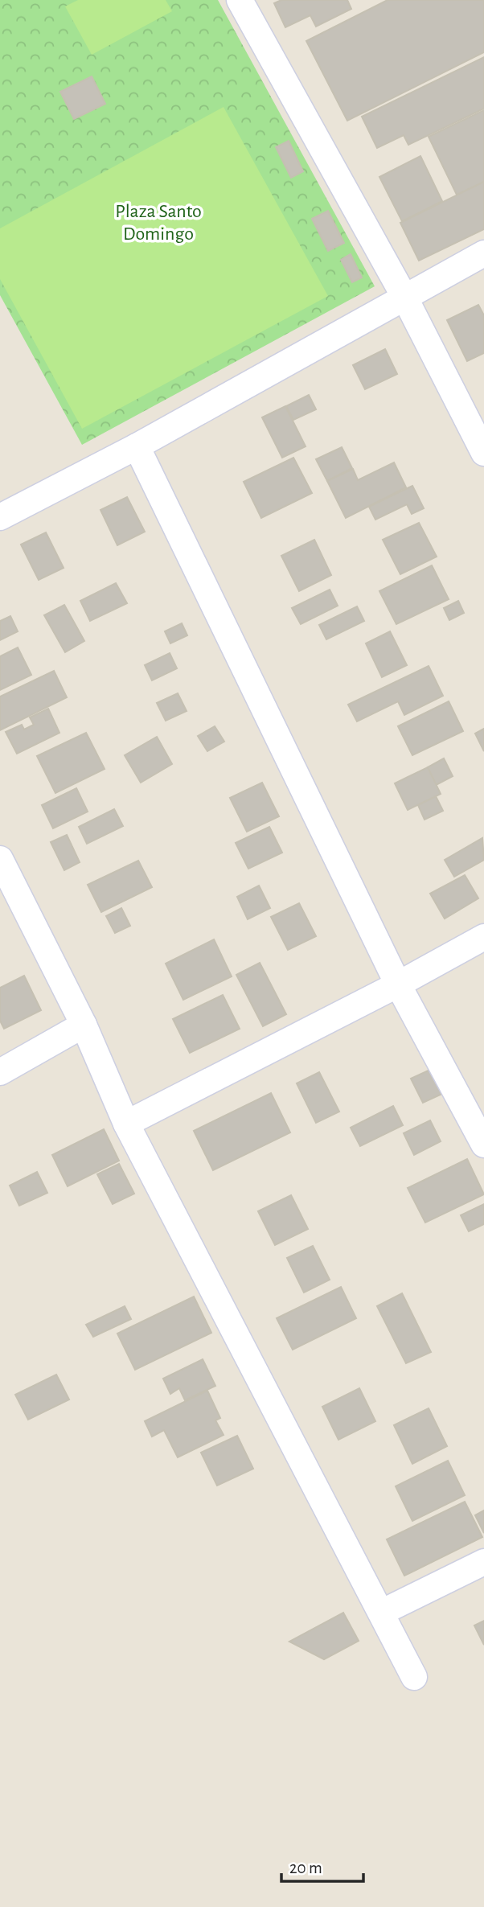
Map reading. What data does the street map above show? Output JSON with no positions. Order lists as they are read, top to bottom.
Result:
{
  "parks": ["Plaza Santo Domingo"],
  "scale_bar": "20 m"
}
